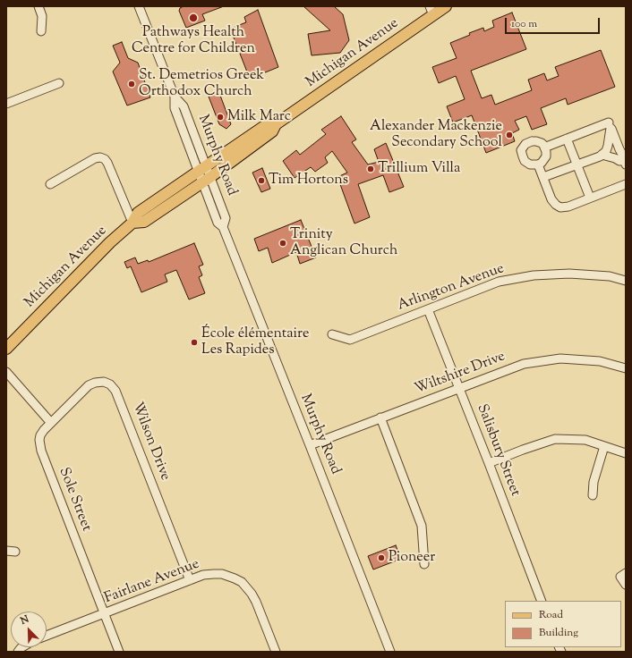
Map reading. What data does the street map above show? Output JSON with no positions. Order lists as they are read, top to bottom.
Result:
{
  "streets": {
    "main road": ["Michigan Avenue"],
    "street": [
      "Murphy Road",
      "Arlington Avenue",
      "Wiltshire Drive",
      "Wilson Drive",
      "Salisbury Street",
      "Sole Street",
      "Fairlane Avenue"
    ]
  },
  "crossings": [
    ["Michigan Avenue", "Murphy Road"],
    ["Murphy Road", "Wiltshire Drive"],
    ["Arlington Avenue", "Salisbury Street"],
    ["Wiltshire Drive", "Salisbury Street"],
    ["Wilson Drive", "Sole Street"],
    ["Wilson Drive", "Fairlane Avenue"],
    ["Sole Street", "Fairlane Avenue"]
  ],
  "places": [
    "Pathways Health Centre for Children",
    "St. Demetrios Greek Orthodox Church",
    "Milk Marc",
    "Alexander Mackenzie Secondary School",
    "Trillium Villa",
    "Tim Hortons",
    "Trinity Anglican Church",
    "École élémentaire Les Rapides",
    "Pioneer"
  ],
  "legend": ["Road", "Building"],
  "scale_bar": "100 m",
  "north": "top left"
}
